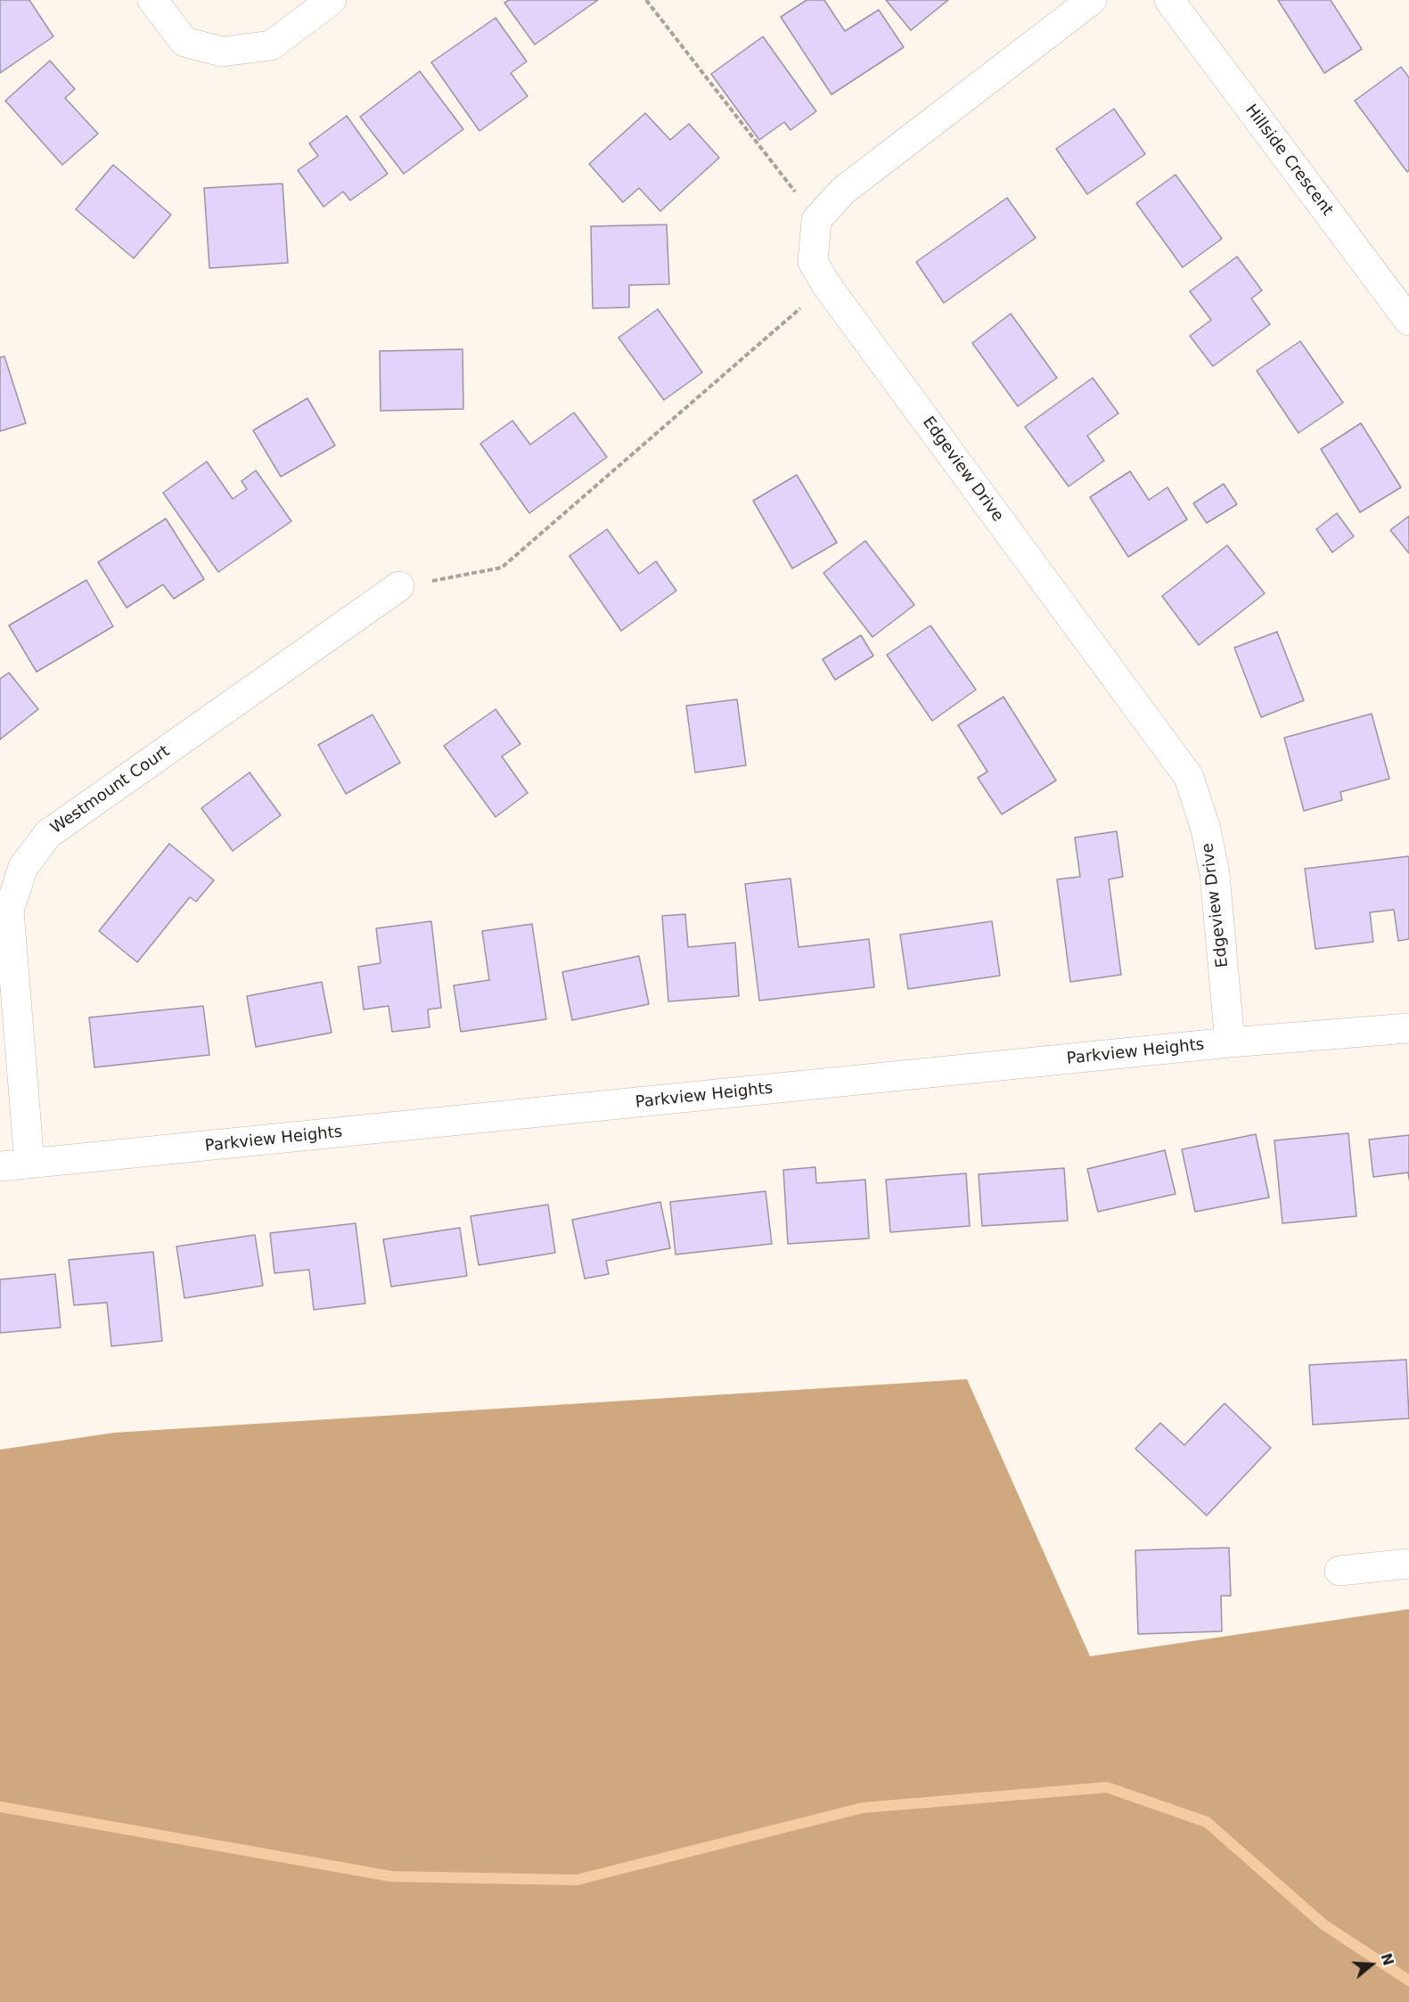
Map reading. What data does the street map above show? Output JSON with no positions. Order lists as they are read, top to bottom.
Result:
{
  "streets": {
    "street": [
      "Hillside Crescent",
      "Edgeview Drive",
      "Westmount Court",
      "Parkview Heights"
    ]
  },
  "crossings": [
    ["Edgeview Drive", "Parkview Heights"],
    ["Westmount Court", "Parkview Heights"]
  ],
  "north": "right"
}
